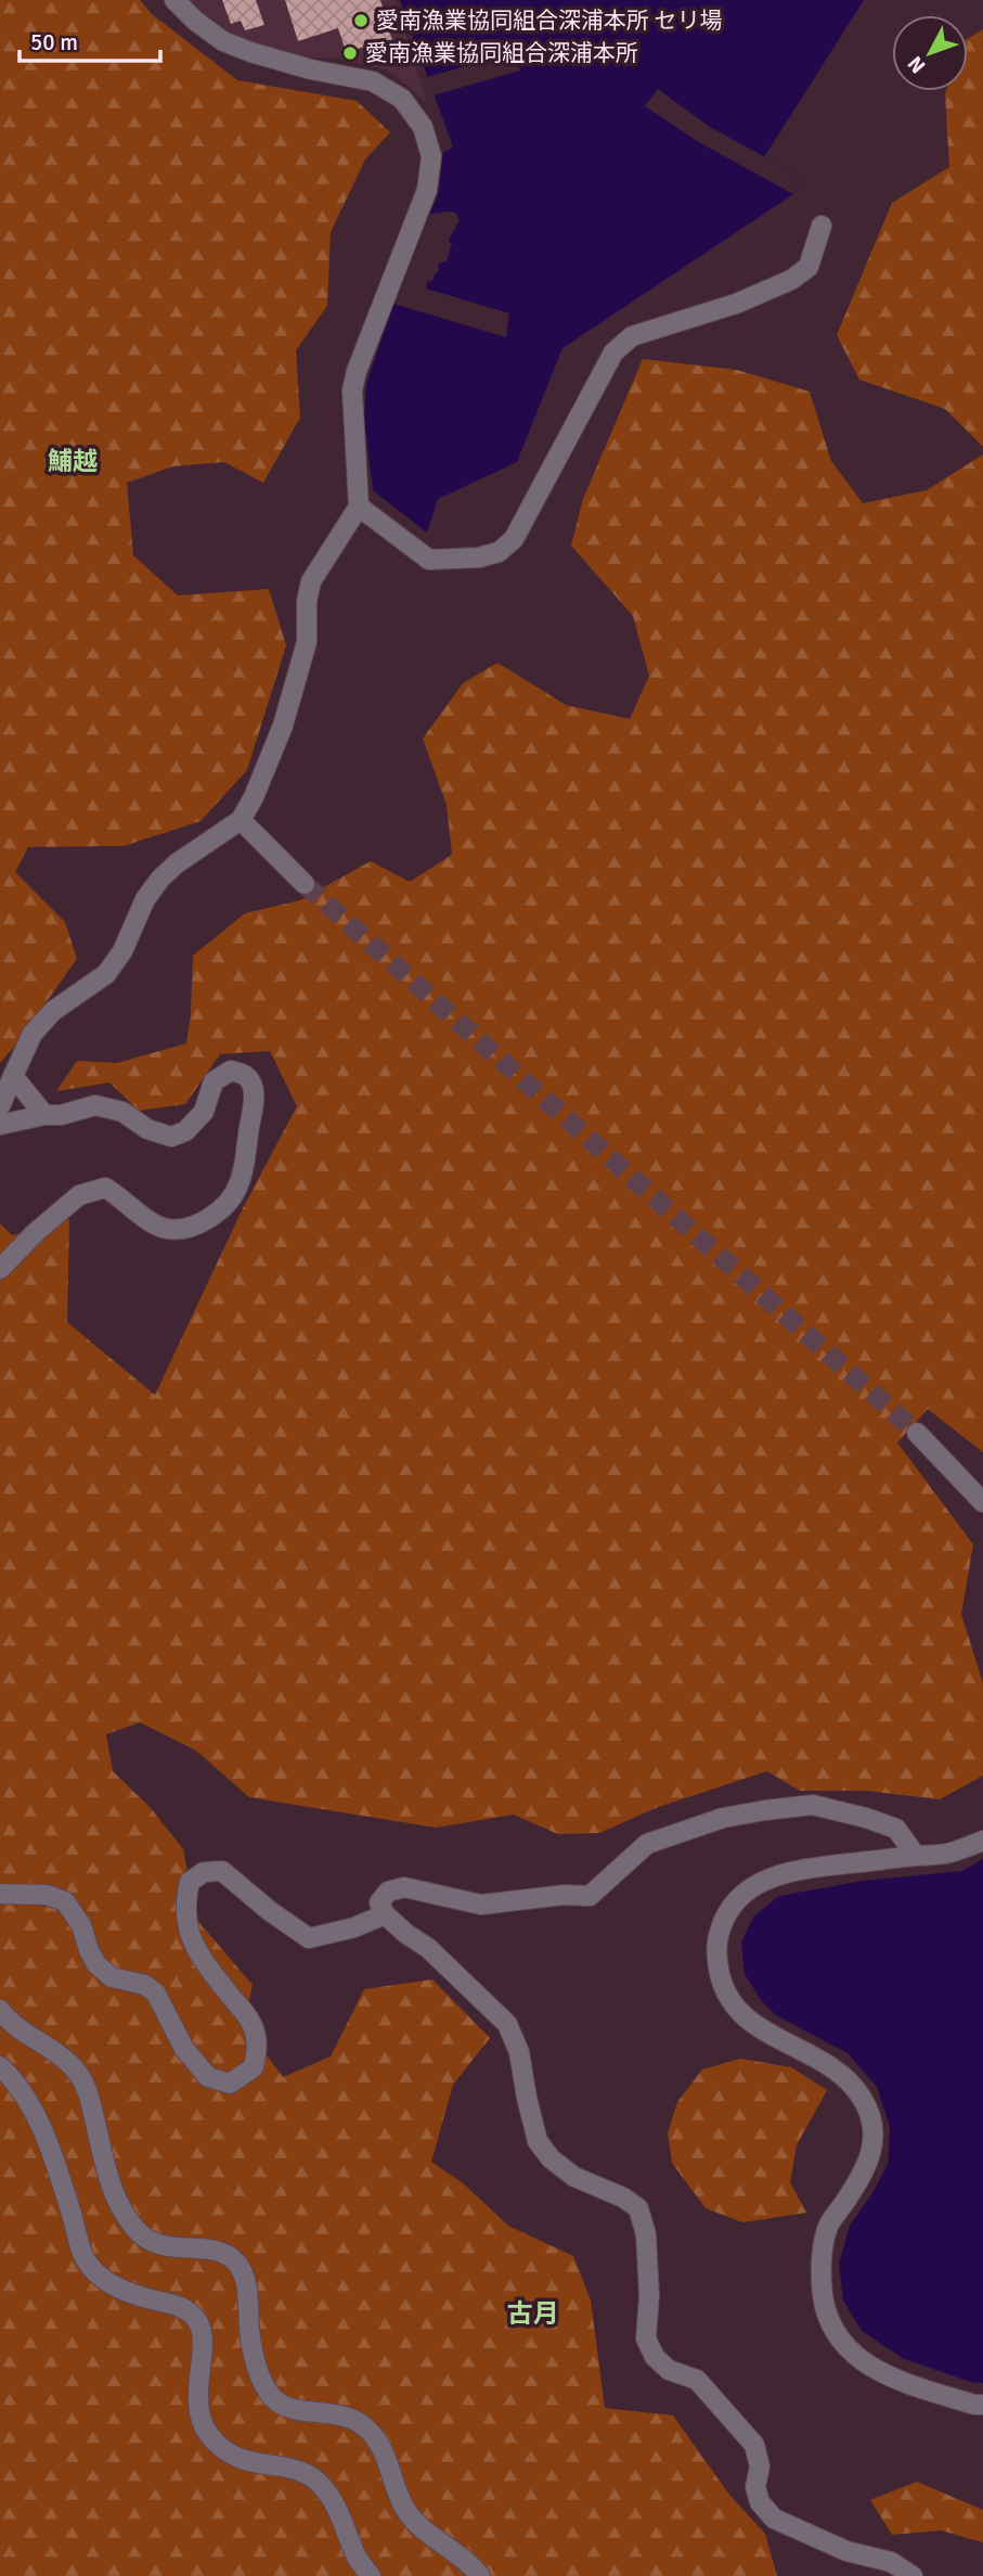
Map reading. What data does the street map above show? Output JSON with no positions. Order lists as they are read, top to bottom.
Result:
{
  "districts": ["鯆越", "古月"],
  "places": ["愛南漁業協同組合深浦本所 セリ場", "愛南漁業協同組合深浦本所"],
  "scale_bar": "50 m",
  "north": "bottom left"
}
